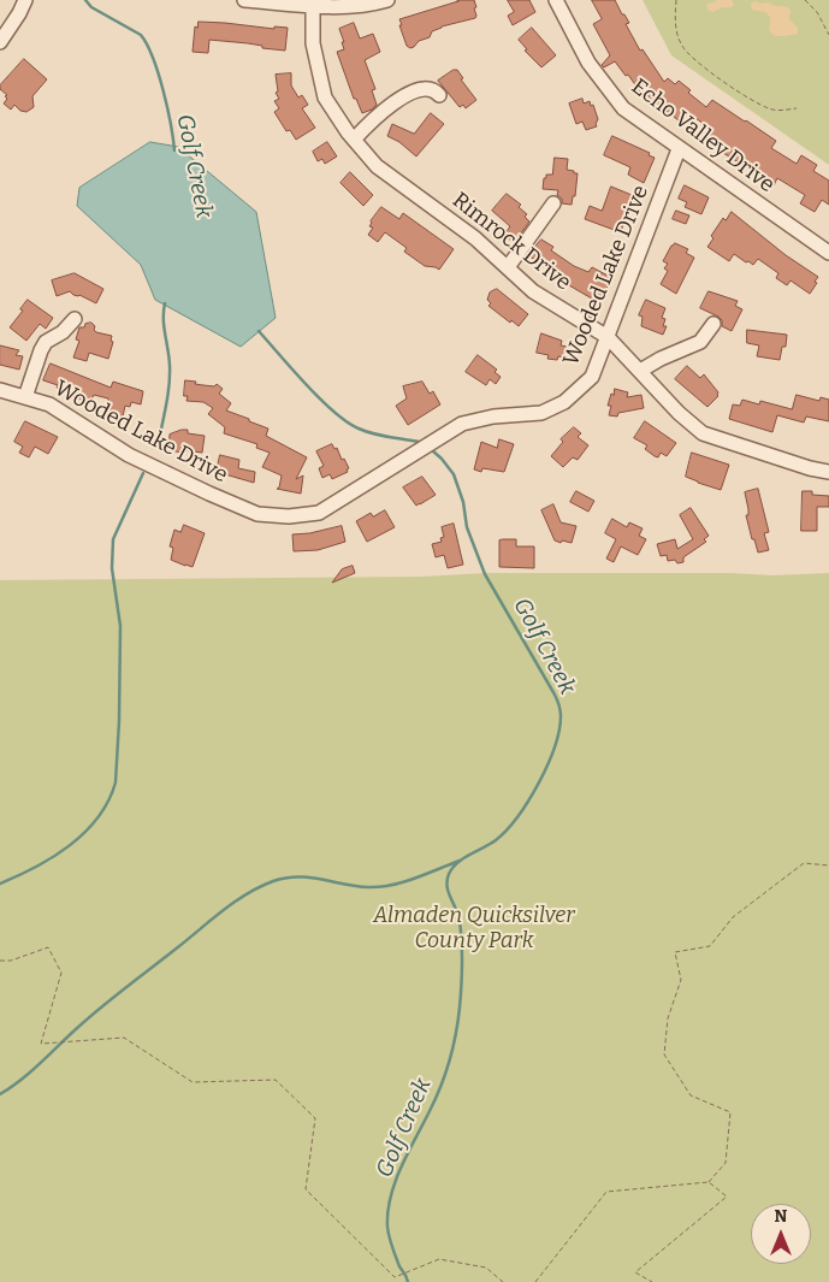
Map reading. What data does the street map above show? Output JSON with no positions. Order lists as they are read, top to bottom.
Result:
{
  "streets": {
    "street": ["Echo Valley Drive", "Rimrock Drive", "Wooded Lake Drive"]
  },
  "crossings": [
    ["Echo Valley Drive", "Wooded Lake Drive"],
    ["Rimrock Drive", "Wooded Lake Drive"]
  ],
  "water": ["Golf Creek"],
  "parks": ["Almaden Quicksilver County Park"],
  "north": "top"
}
